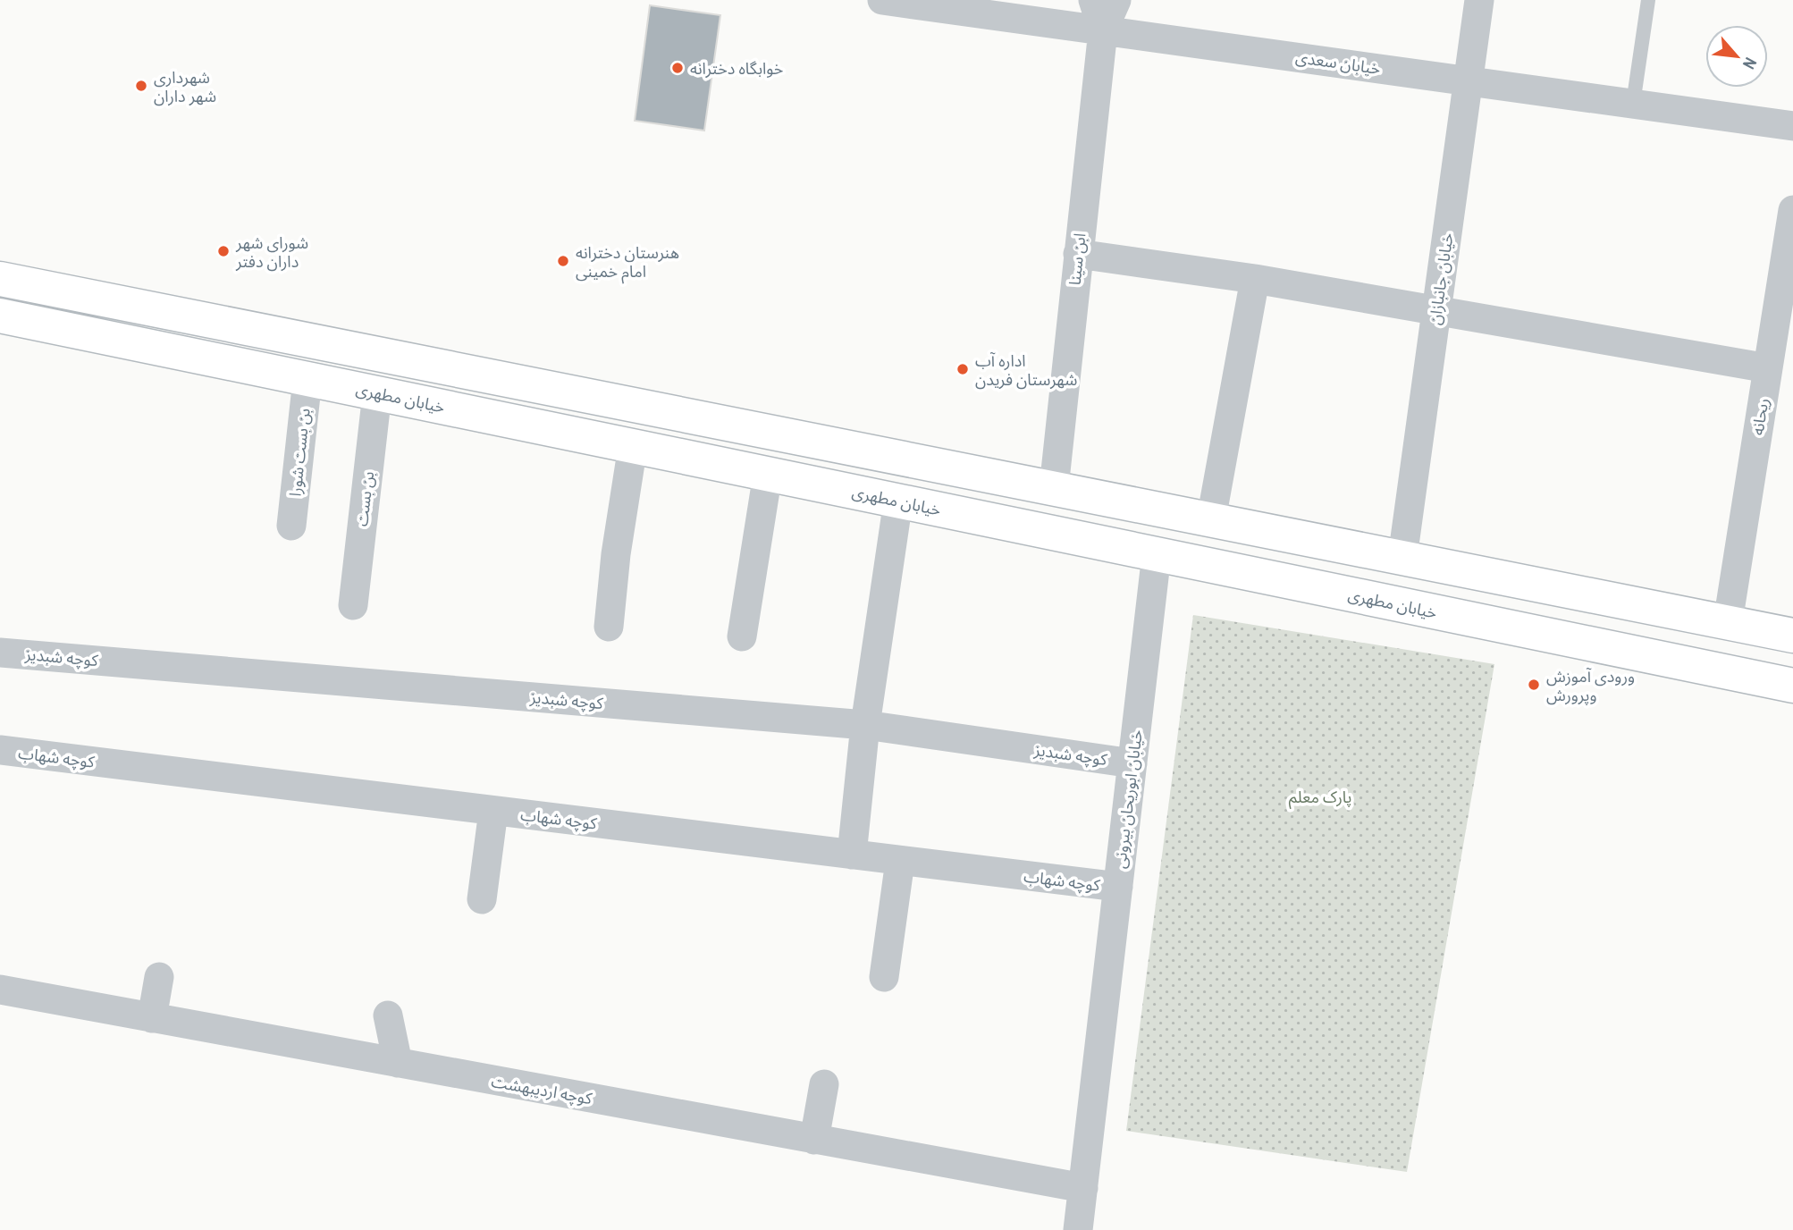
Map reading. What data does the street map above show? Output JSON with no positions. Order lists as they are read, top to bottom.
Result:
{
  "streets": {
    "main road": ["خیابان مطهری"],
    "street": [
      "خیابان سعدی",
      "ابن سینا",
      "خیابان جانبازان",
      "ریحانه",
      "بن بست شورا",
      "بن بست",
      "کوچه شبدیز",
      "کوچه شهاب",
      "خیابان ابوریحان بیرونی",
      "کوچه اردیبهشت"
    ]
  },
  "crossings": [
    ["خیابان سعدی", "ابن سینا"],
    ["خیابان سعدی", "خیابان جانبازان"],
    ["خیابان مطهری", "بن بست شورا"],
    ["خیابان مطهری", "بن بست"],
    ["خیابان مطهری", "خیابان ابوریحان بیرونی"],
    ["کوچه شبدیز", "خیابان ابوریحان بیرونی"],
    ["کوچه شهاب", "خیابان ابوریحان بیرونی"],
    ["خیابان ابوریحان بیرونی", "کوچه اردیبهشت"]
  ],
  "parks": ["پارک معلم"],
  "places": [
    "خوابگاه دخترانه",
    "شهرداری شهر داران",
    "شورای شهر داران دفتر",
    "هنرستان دخترانه امام خمینی",
    "اداره آب شهرستان فریدن",
    "ورودی آموزش وپرورش"
  ],
  "north": "bottom right"
}
